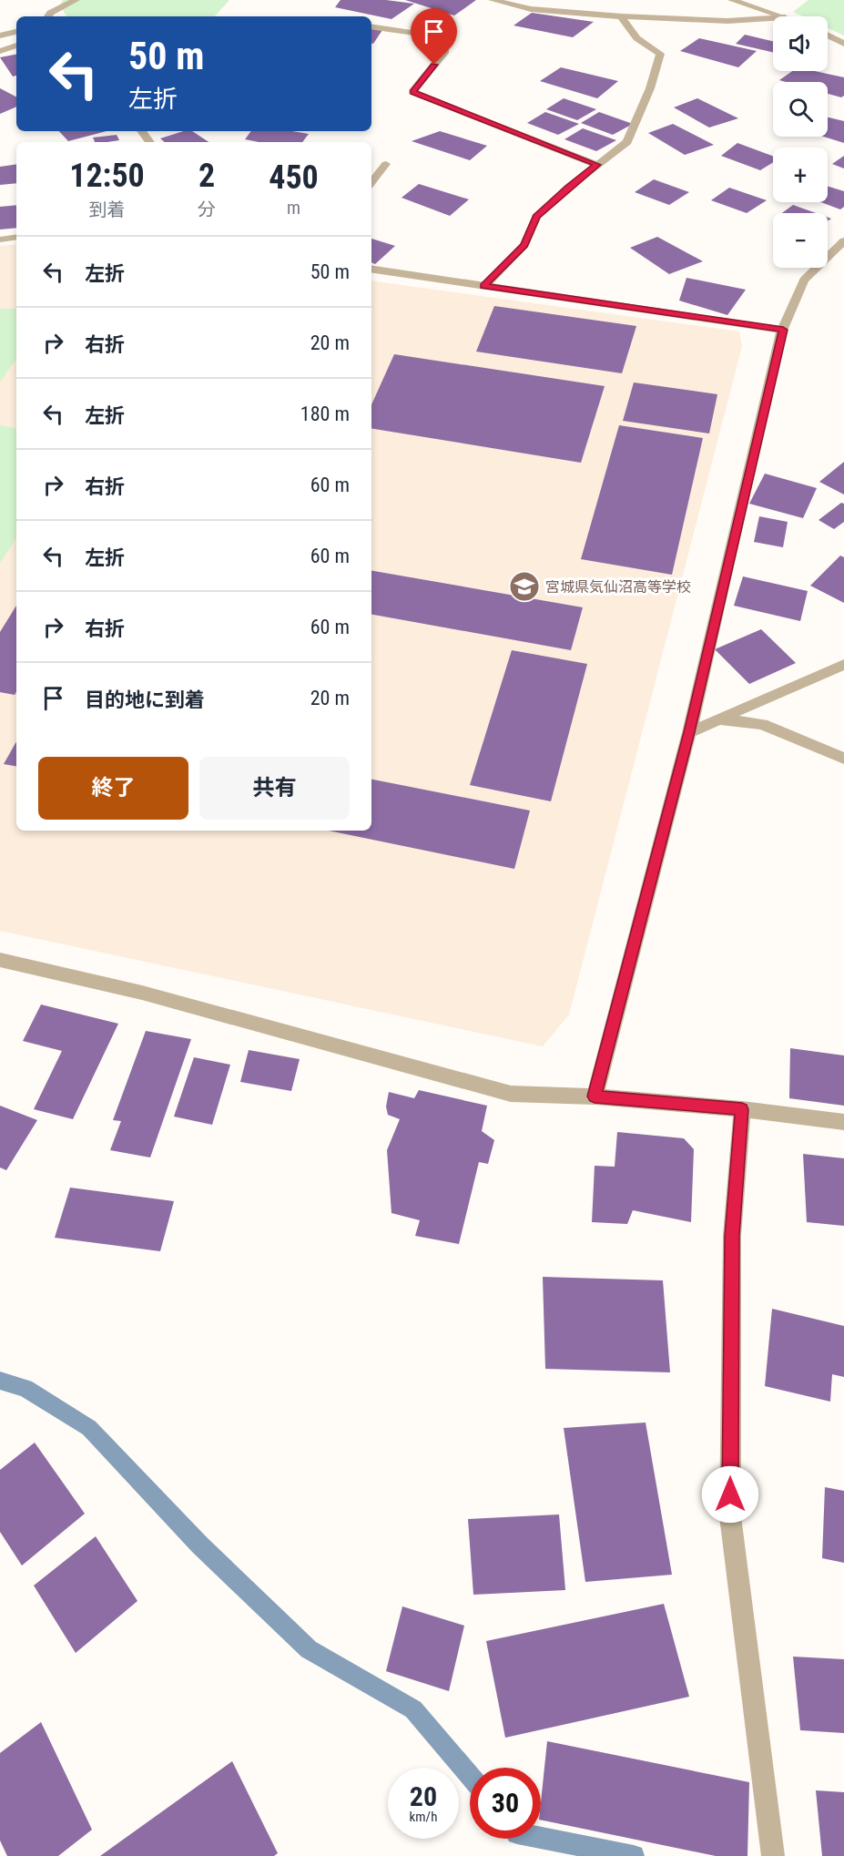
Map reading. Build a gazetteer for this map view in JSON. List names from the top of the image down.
{
  "places": {
    "school or university": ["宮城県気仙沼高等学校"]
  },
  "page": {
    "map_buttons": ["+", "−"],
    "turn": ["50 m", "左折"],
    "eta": [
      "12:50",
      "到着",
      "2",
      "分",
      "450",
      "m"
    ],
    "list": [
      {
        "name": "左折",
        "value": "50 m"
      },
      {
        "name": "右折",
        "value": "20 m"
      },
      {
        "name": "左折",
        "value": "180 m"
      },
      {
        "name": "右折",
        "value": "60 m"
      },
      {
        "name": "左折",
        "value": "60 m"
      },
      {
        "name": "右折",
        "value": "60 m"
      },
      {
        "name": "目的地に到着",
        "value": "20 m"
      }
    ],
    "buttons": ["終了", "共有"],
    "speed": "20 km/h",
    "limit": "30"
  }
}
